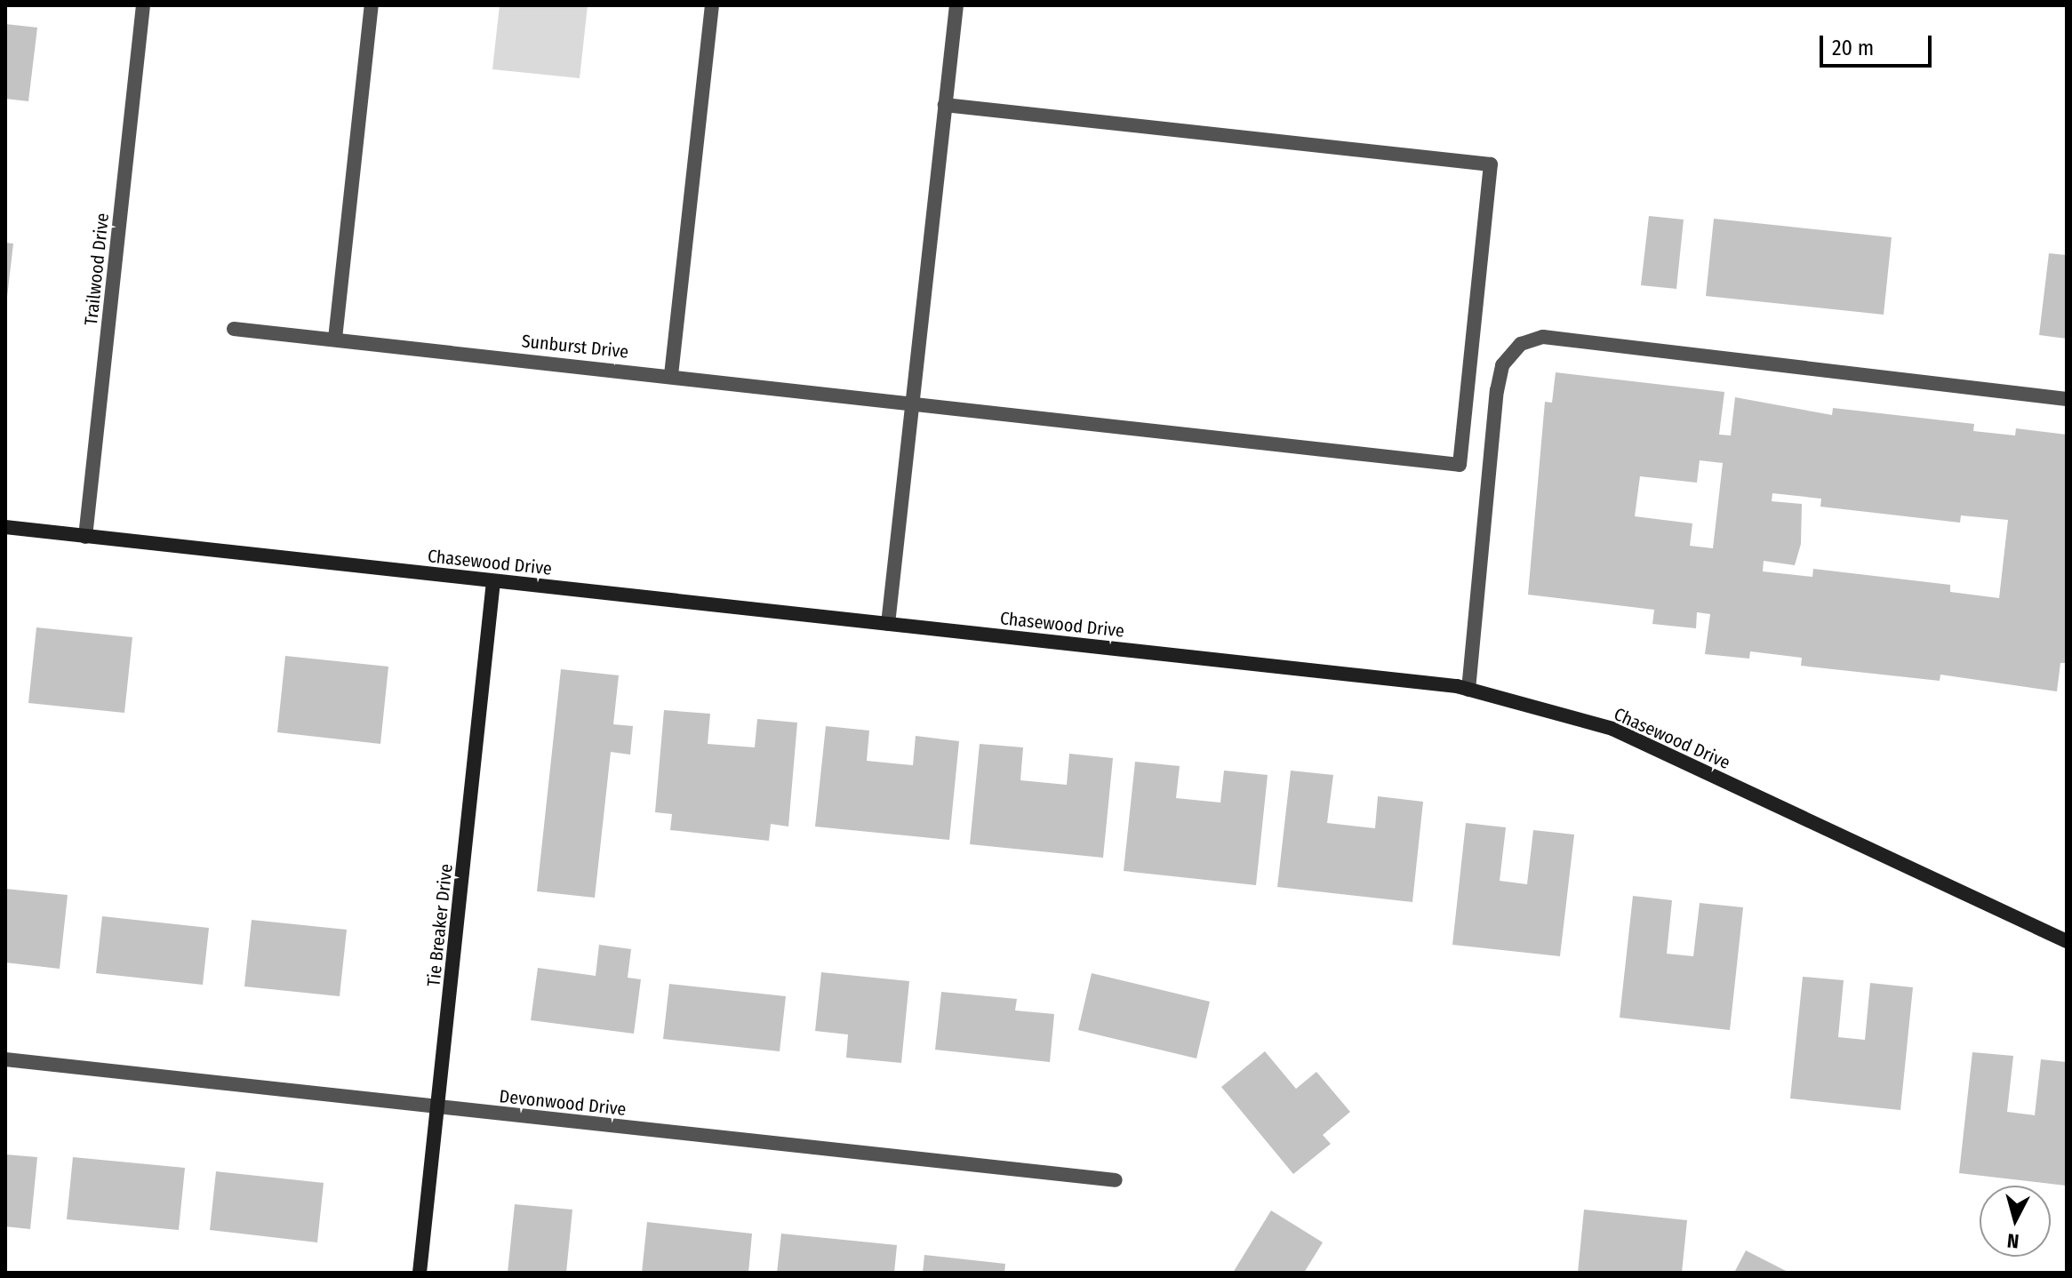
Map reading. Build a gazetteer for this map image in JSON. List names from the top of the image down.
{
  "streets": {
    "street": [
      "Trailwood Drive",
      "Sunburst Drive",
      "Chasewood Drive",
      "Tie Breaker Drive",
      "Devonwood Drive"
    ]
  },
  "crossings": [
    ["Trailwood Drive", "Chasewood Drive"],
    ["Chasewood Drive", "Tie Breaker Drive"],
    ["Tie Breaker Drive", "Devonwood Drive"]
  ],
  "scale_bar": "20 m",
  "north": "bottom"
}
